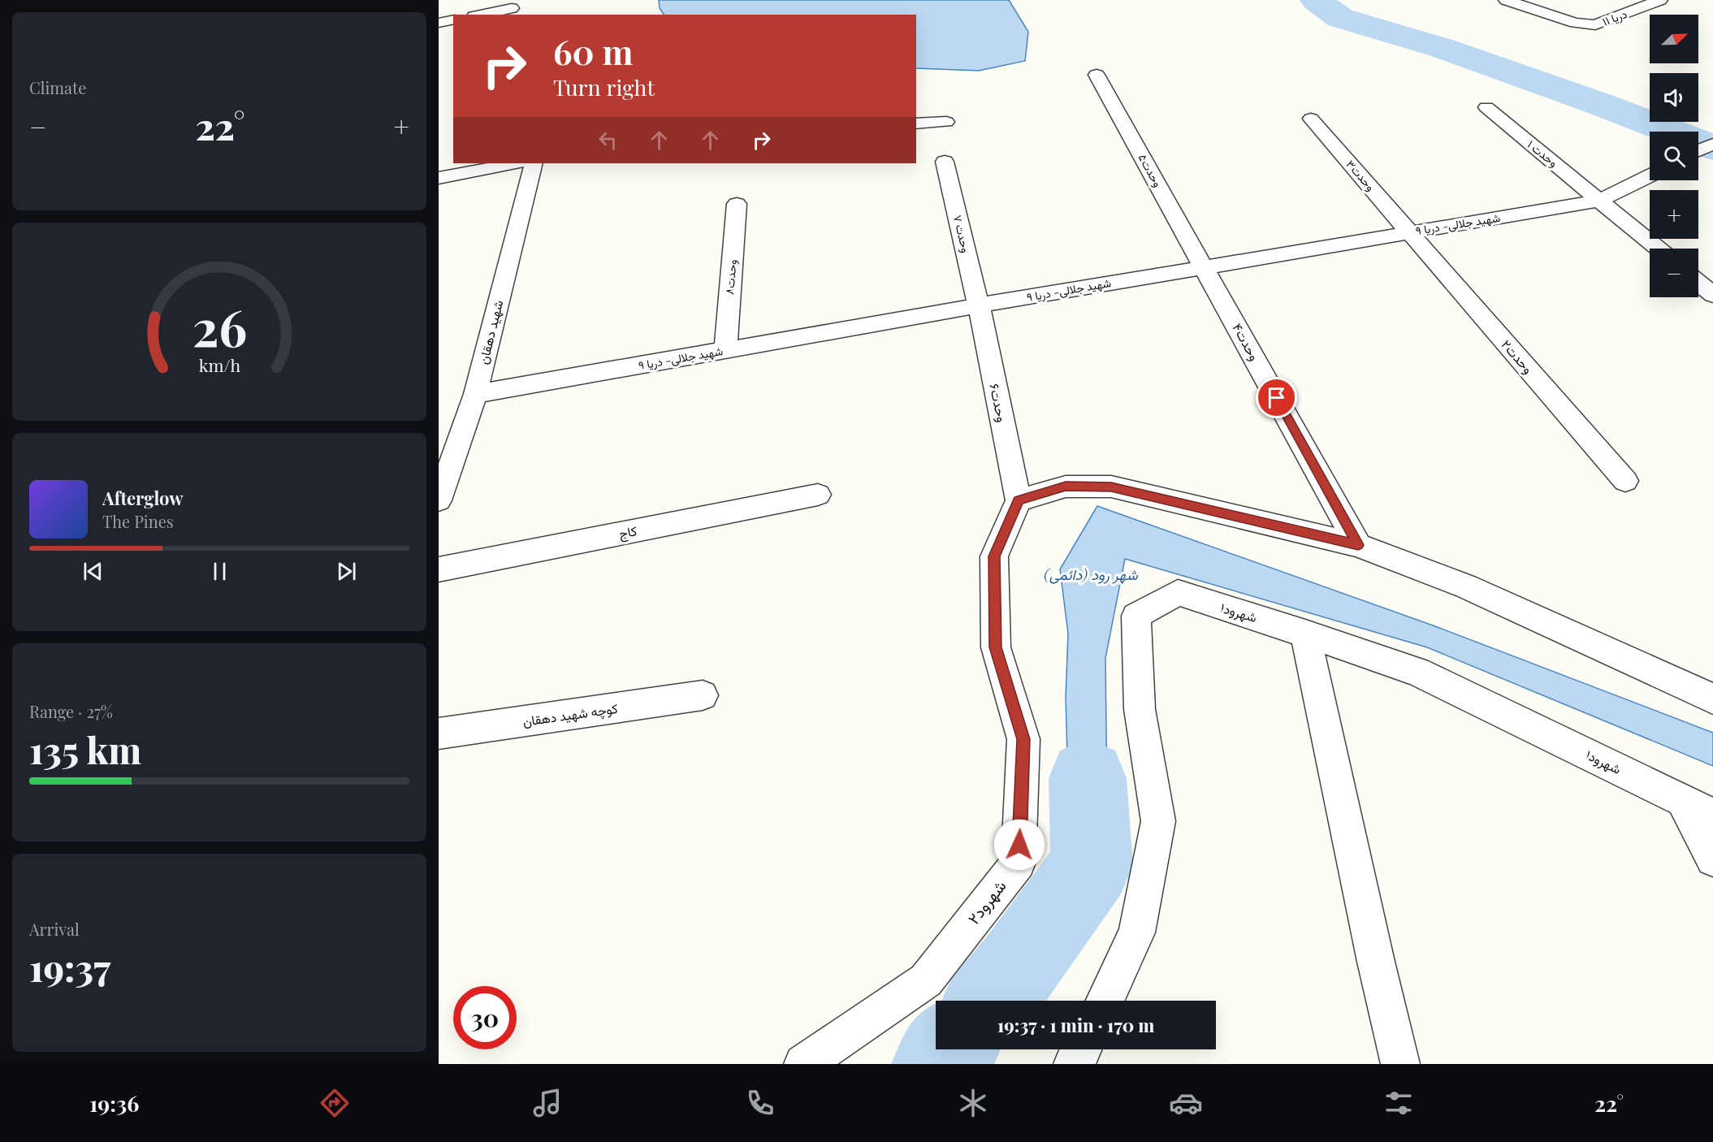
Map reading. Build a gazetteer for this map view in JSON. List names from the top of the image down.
{
  "streets": {
    "street": [
      "دریا ۱۱",
      "وحدت ۱",
      "وحدت۵",
      "وحدت۳",
      "شهید جلالی- دریا ۹",
      "وحدت ۷",
      "وحدت۸",
      "شهید دهقان",
      "وحدت۴",
      "وحدت۲",
      "وحدت۶",
      "کاج",
      "شهرود۱",
      "کوچه شهید دهقان",
      "شهرود۲"
    ]
  },
  "crossings": [
    ["وحدت ۱", "شهید جلالی- دریا ۹"],
    ["وحدت۵", "شهید جلالی- دریا ۹"],
    ["وحدت۵", "وحدت۴"],
    ["وحدت۳", "شهید جلالی- دریا ۹"],
    ["وحدت۳", "وحدت۲"],
    ["شهید جلالی- دریا ۹", "وحدت ۷"],
    ["شهید جلالی- دریا ۹", "وحدت۸"],
    ["شهید جلالی- دریا ۹", "شهید دهقان"],
    ["شهید جلالی- دریا ۹", "وحدت۴"],
    ["شهید جلالی- دریا ۹", "وحدت۲"],
    ["شهید جلالی- دریا ۹", "وحدت۶"],
    ["وحدت ۷", "وحدت۶"],
    ["وحدت۶", "شهرود۲"]
  ],
  "water": ["شهر رود (دائمی)"],
  "north": "top right",
  "page": {
    "tile": [
      "Climate",
      ["Range · 27%", "135 km"],
      ["Arrival", "19:37"]
    ],
    "map_buttons": ["+", "−"],
    "turn": ["60 m", "Turn right"],
    "heat": ["−", "22°", "+"],
    "song": ["Afterglow", "The Pines"],
    "limit": "30",
    "trip": "19:37 · 1 min · 170 m",
    "tabs": ["19:36", "22°"],
    "gauge": ["26", "km/h"]
  }
}
